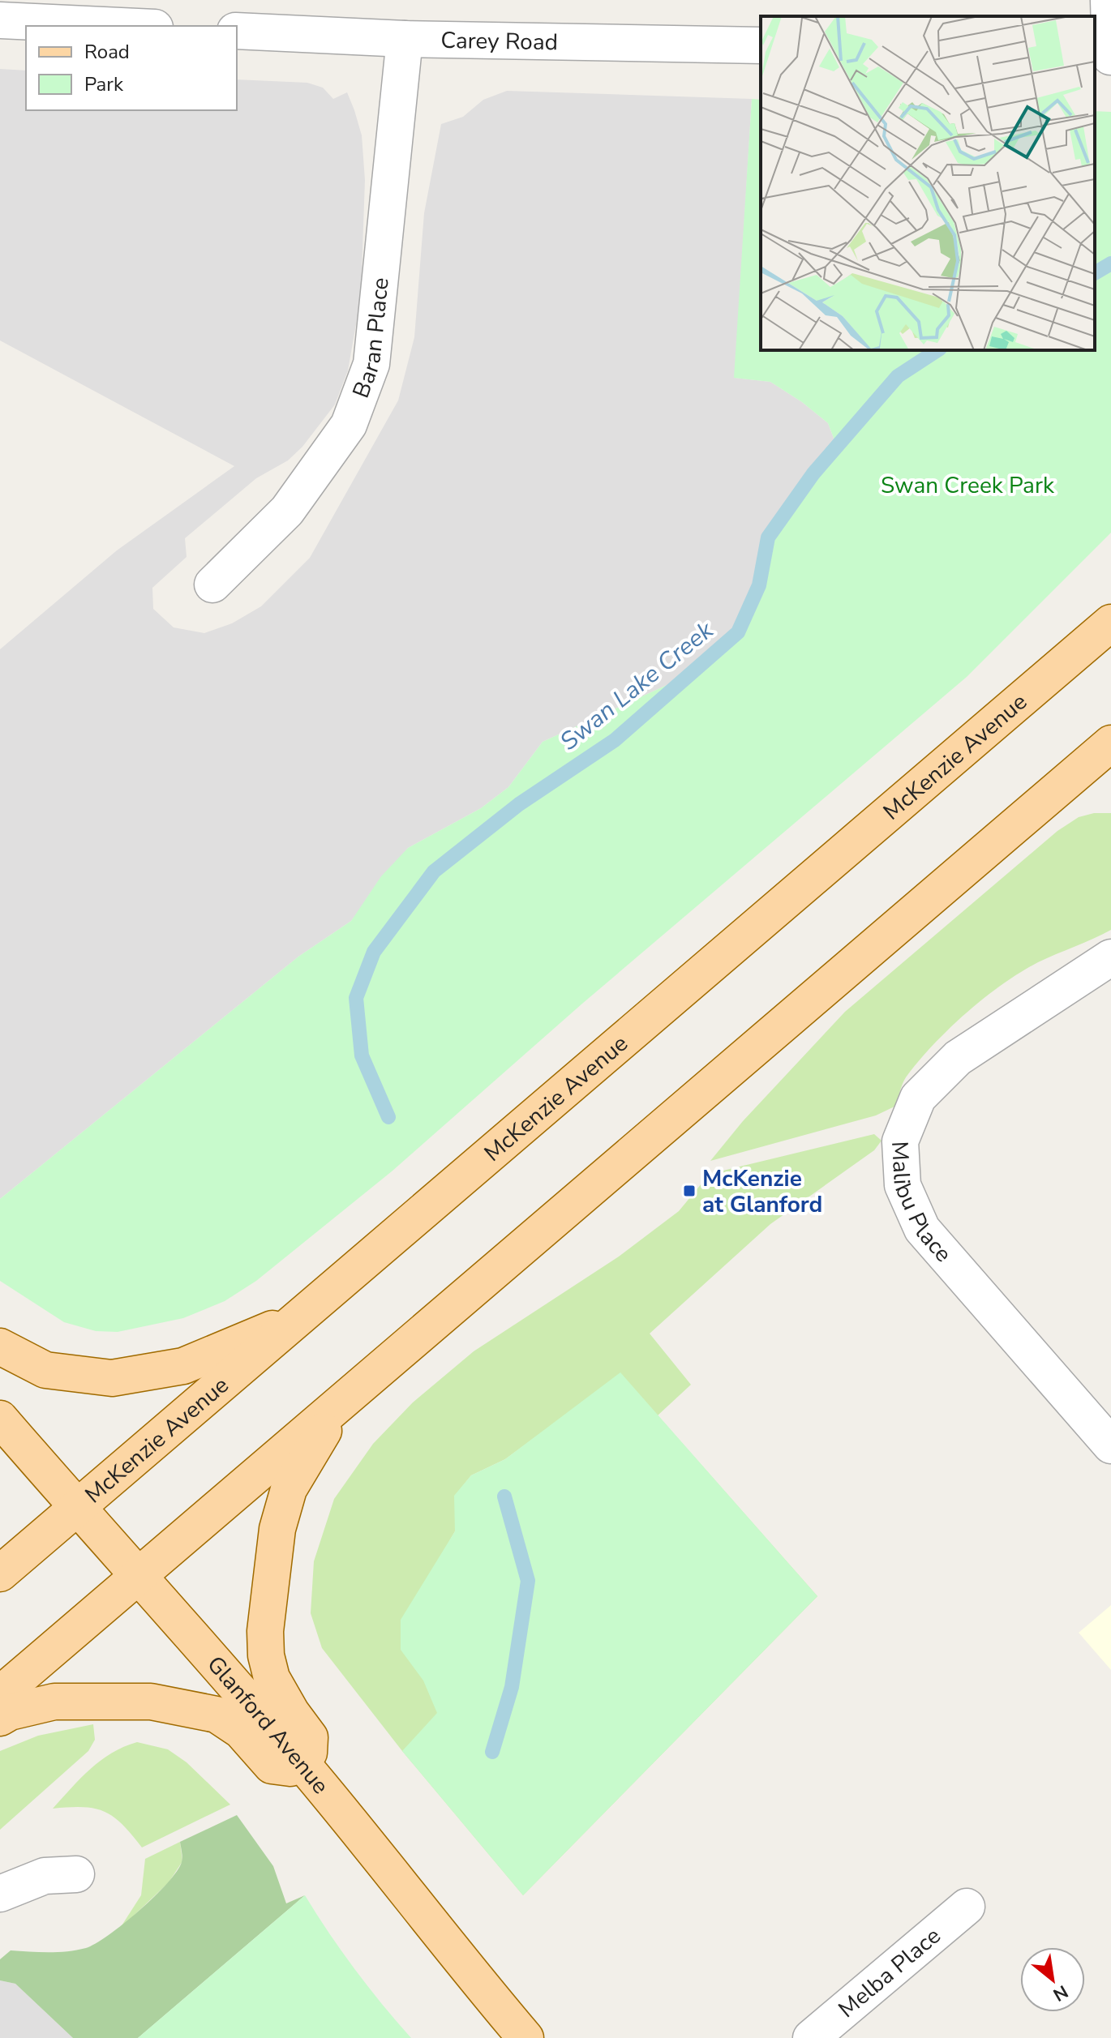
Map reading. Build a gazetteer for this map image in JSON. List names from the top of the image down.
{
  "streets": {
    "main road": ["McKenzie Avenue", "Glanford Avenue"],
    "street": [
      "Carey Road",
      "Baran Place",
      "Malibu Place",
      "Melba Place"
    ]
  },
  "crossings": [
    ["Carey Road", "Baran Place"],
    ["McKenzie Avenue", "Glanford Avenue"]
  ],
  "water": ["Swan Lake Creek"],
  "parks": ["Swan Creek Park"],
  "places": {
    "transit": ["McKenzie at Glanford"]
  },
  "legend": ["Road", "Park"],
  "north": "bottom right"
}
